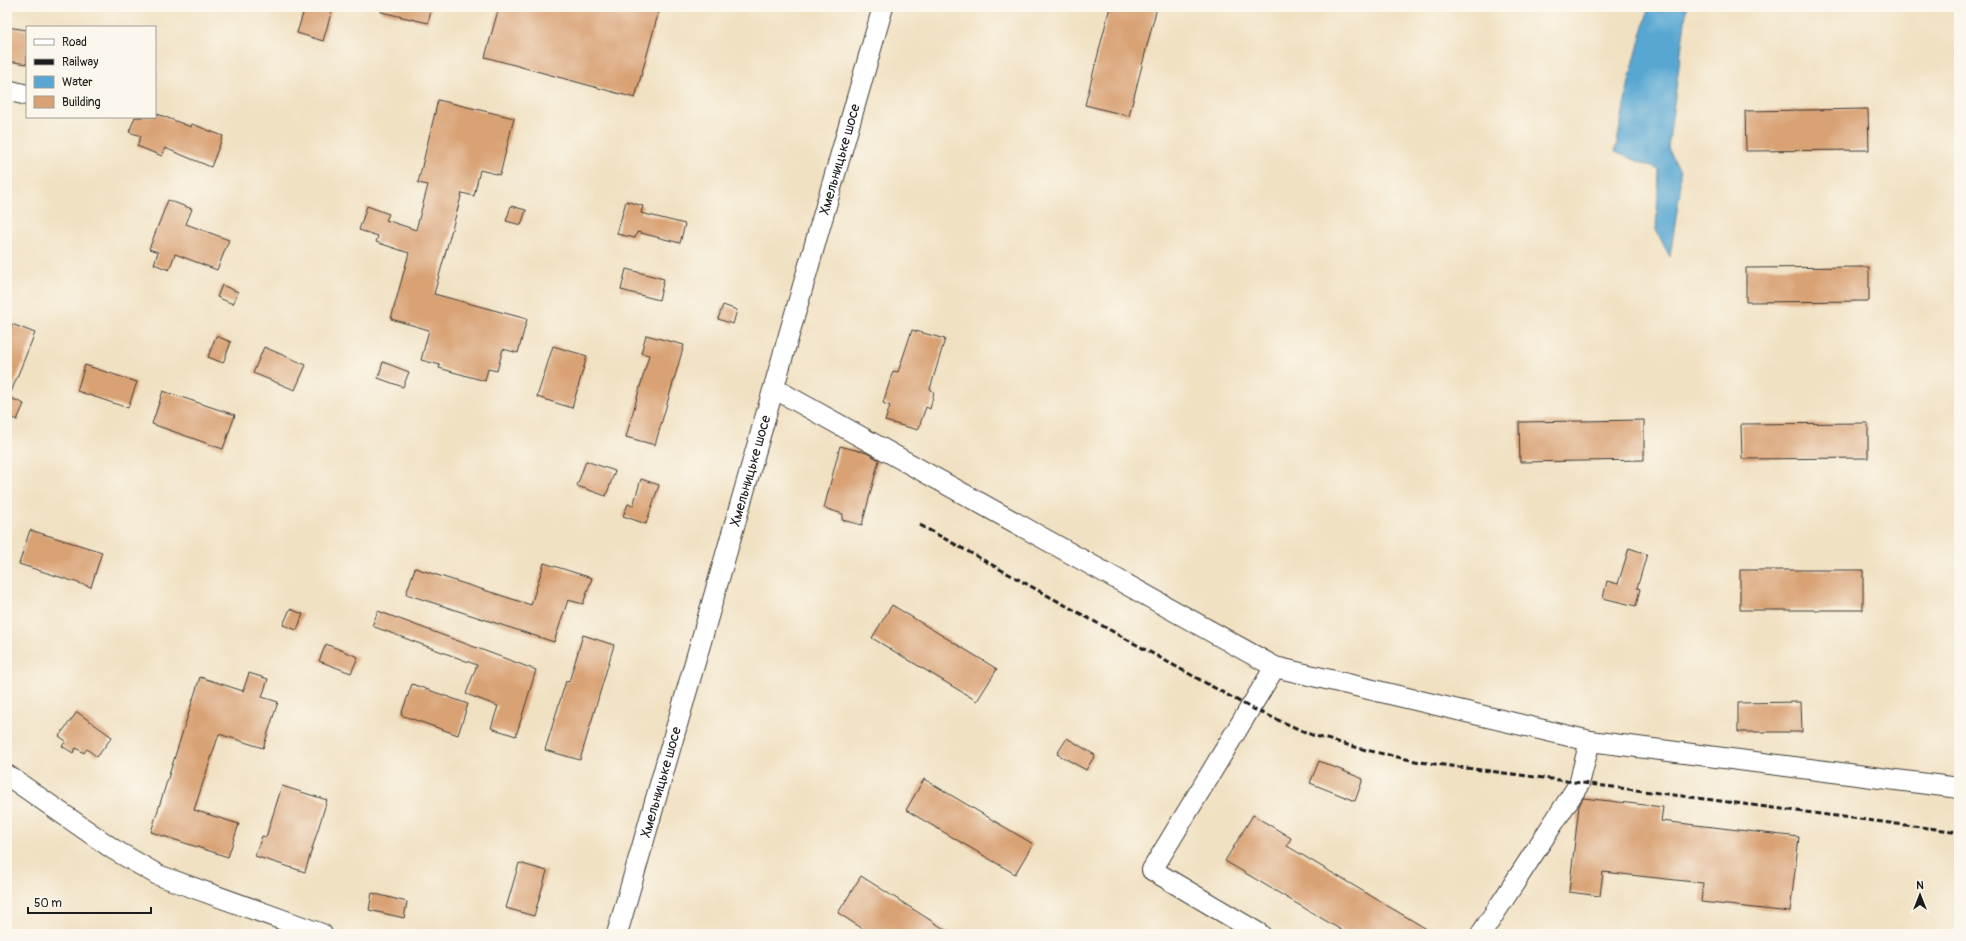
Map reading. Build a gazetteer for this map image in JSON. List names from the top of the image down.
{
  "streets": {
    "street": ["Хмельницьке шосе"]
  },
  "legend": [
    "Road",
    "Railway",
    "Water",
    "Building"
  ],
  "scale_bar": "50 m",
  "north": "top"
}
